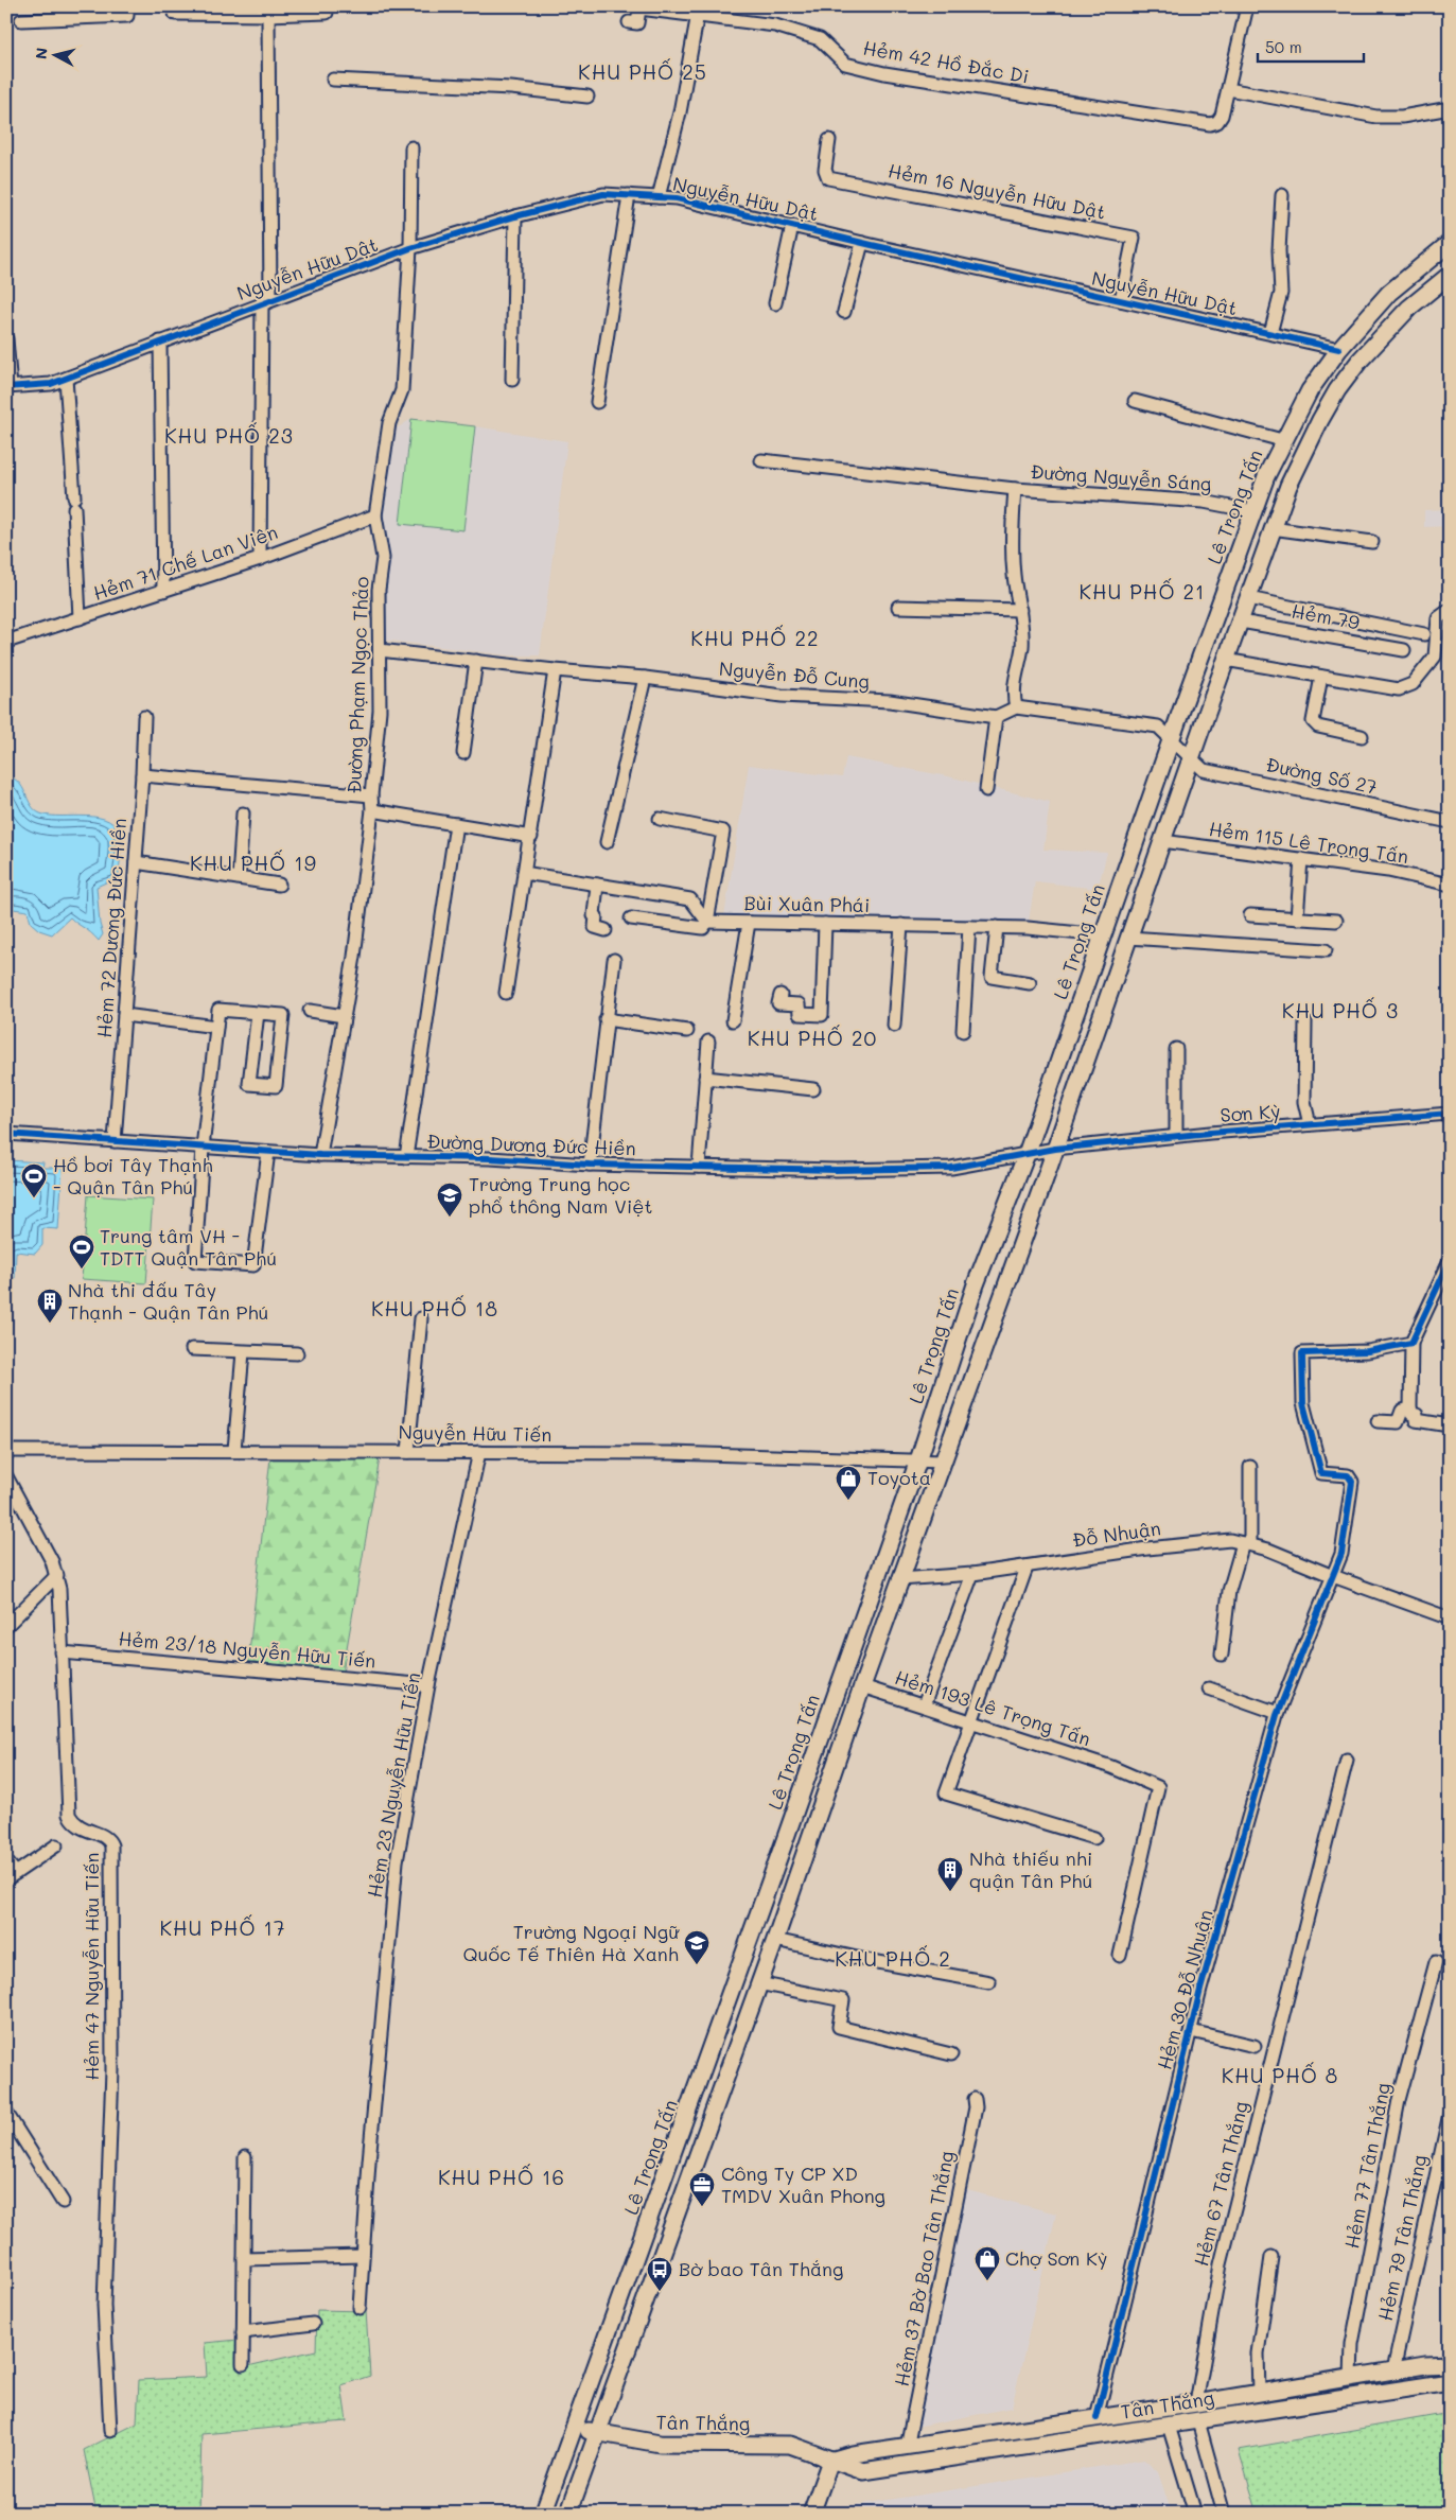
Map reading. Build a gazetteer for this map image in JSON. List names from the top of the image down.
{
  "streets": {
    "main road": ["Lê Trọng Tấn", "Tân Thắng"],
    "street": [
      "Hẻm 42 Hồ Đắc Di",
      "Hẻm 16 Nguyễn Hữu Dật",
      "Nguyễn Hữu Dật",
      "Đường Nguyễn Sáng",
      "Hẻm 71 Chế Lan Viên",
      "Hẻm 79",
      "Nguyễn Đỗ Cung",
      "Đường Phạm Ngọc Thảo",
      "Đường Số 27",
      "Hẻm 115 Lê Trọng Tấn",
      "Bùi Xuân Phái",
      "Hẻm 72 Dương Đức Hiền",
      "Sơn Kỳ",
      "Đường Dương Đức Hiền",
      "Nguyễn Hữu Tiến",
      "Đỗ Nhuận",
      "Hẻm 23/18 Nguyễn Hữu Tiến",
      "Hẻm 193 Lê Trọng Tấn",
      "Hẻm 23 Nguyễn Hữu Tiến",
      "Hẻm 47 Nguyễn Hữu Tiến",
      "Hẻm 30 Đỗ Nhuận",
      "Hẻm 77 Tân Thắng",
      "Hẻm 67 Tân Thắng",
      "Hẻm 79 Tân Thắng",
      "Hẻm 37 Bờ Bao Tân Thắng"
    ]
  },
  "crossings": [
    ["Hẻm 16 Nguyễn Hữu Dật", "Nguyễn Hữu Dật"],
    ["Nguyễn Hữu Dật", "Lê Trọng Tấn"],
    ["Nguyễn Hữu Dật", "Đường Phạm Ngọc Thảo"],
    ["Đường Nguyễn Sáng", "Lê Trọng Tấn"],
    ["Lê Trọng Tấn", "Bùi Xuân Phái"],
    ["Lê Trọng Tấn", "Đường Dương Đức Hiền"],
    ["Lê Trọng Tấn", "Nguyễn Hữu Tiến"],
    ["Lê Trọng Tấn", "Tân Thắng"],
    ["Hẻm 71 Chế Lan Viên", "Đường Phạm Ngọc Thảo"],
    ["Nguyễn Đỗ Cung", "Đường Phạm Ngọc Thảo"],
    ["Đường Phạm Ngọc Thảo", "Đường Dương Đức Hiền"],
    ["Hẻm 72 Dương Đức Hiền", "Đường Dương Đức Hiền"],
    ["Sơn Kỳ", "Đường Dương Đức Hiền"],
    ["Nguyễn Hữu Tiến", "Hẻm 23 Nguyễn Hữu Tiến"],
    ["Đỗ Nhuận", "Hẻm 30 Đỗ Nhuận"],
    ["Hẻm 23/18 Nguyễn Hữu Tiến", "Hẻm 23 Nguyễn Hữu Tiến"],
    ["Hẻm 23/18 Nguyễn Hữu Tiến", "Hẻm 47 Nguyễn Hữu Tiến"],
    ["Hẻm 30 Đỗ Nhuận", "Tân Thắng"],
    ["Hẻm 77 Tân Thắng", "Tân Thắng"],
    ["Hẻm 67 Tân Thắng", "Tân Thắng"],
    ["Hẻm 79 Tân Thắng", "Tân Thắng"],
    ["Hẻm 37 Bờ Bao Tân Thắng", "Tân Thắng"]
  ],
  "districts": [
    "KHU PHỐ 25",
    "KHU PHỐ 23",
    "KHU PHỐ 21",
    "KHU PHỐ 22",
    "KHU PHỐ 19",
    "KHU PHỐ 3",
    "KHU PHỐ 20",
    "KHU PHỐ 18",
    "KHU PHỐ 17",
    "KHU PHỐ 2",
    "KHU PHỐ 8",
    "KHU PHỐ 16"
  ],
  "places": {
    "sports": ["Hồ bơi Tây Thạnh - Quận Tân Phú", "Trung tâm VH - TDTT Quận Tân Phú"],
    "school or university": ["Trường Trung học phổ thông Nam Việt", "Trường Ngoại Ngữ Quốc Tế Thiên Hà Xanh"],
    "building": ["Nhà thi đấu Tây Thạnh - Quận Tân Phú", "Nhà thiếu nhi quận Tân Phú"],
    "shop": ["Toyota", "Chợ Sơn Kỳ"],
    "office": ["Công Ty CP XD TMDV Xuân Phong"],
    "bus stop": ["Bờ bao Tân Thắng"]
  },
  "scale_bar": "50 m",
  "north": "left"
}
